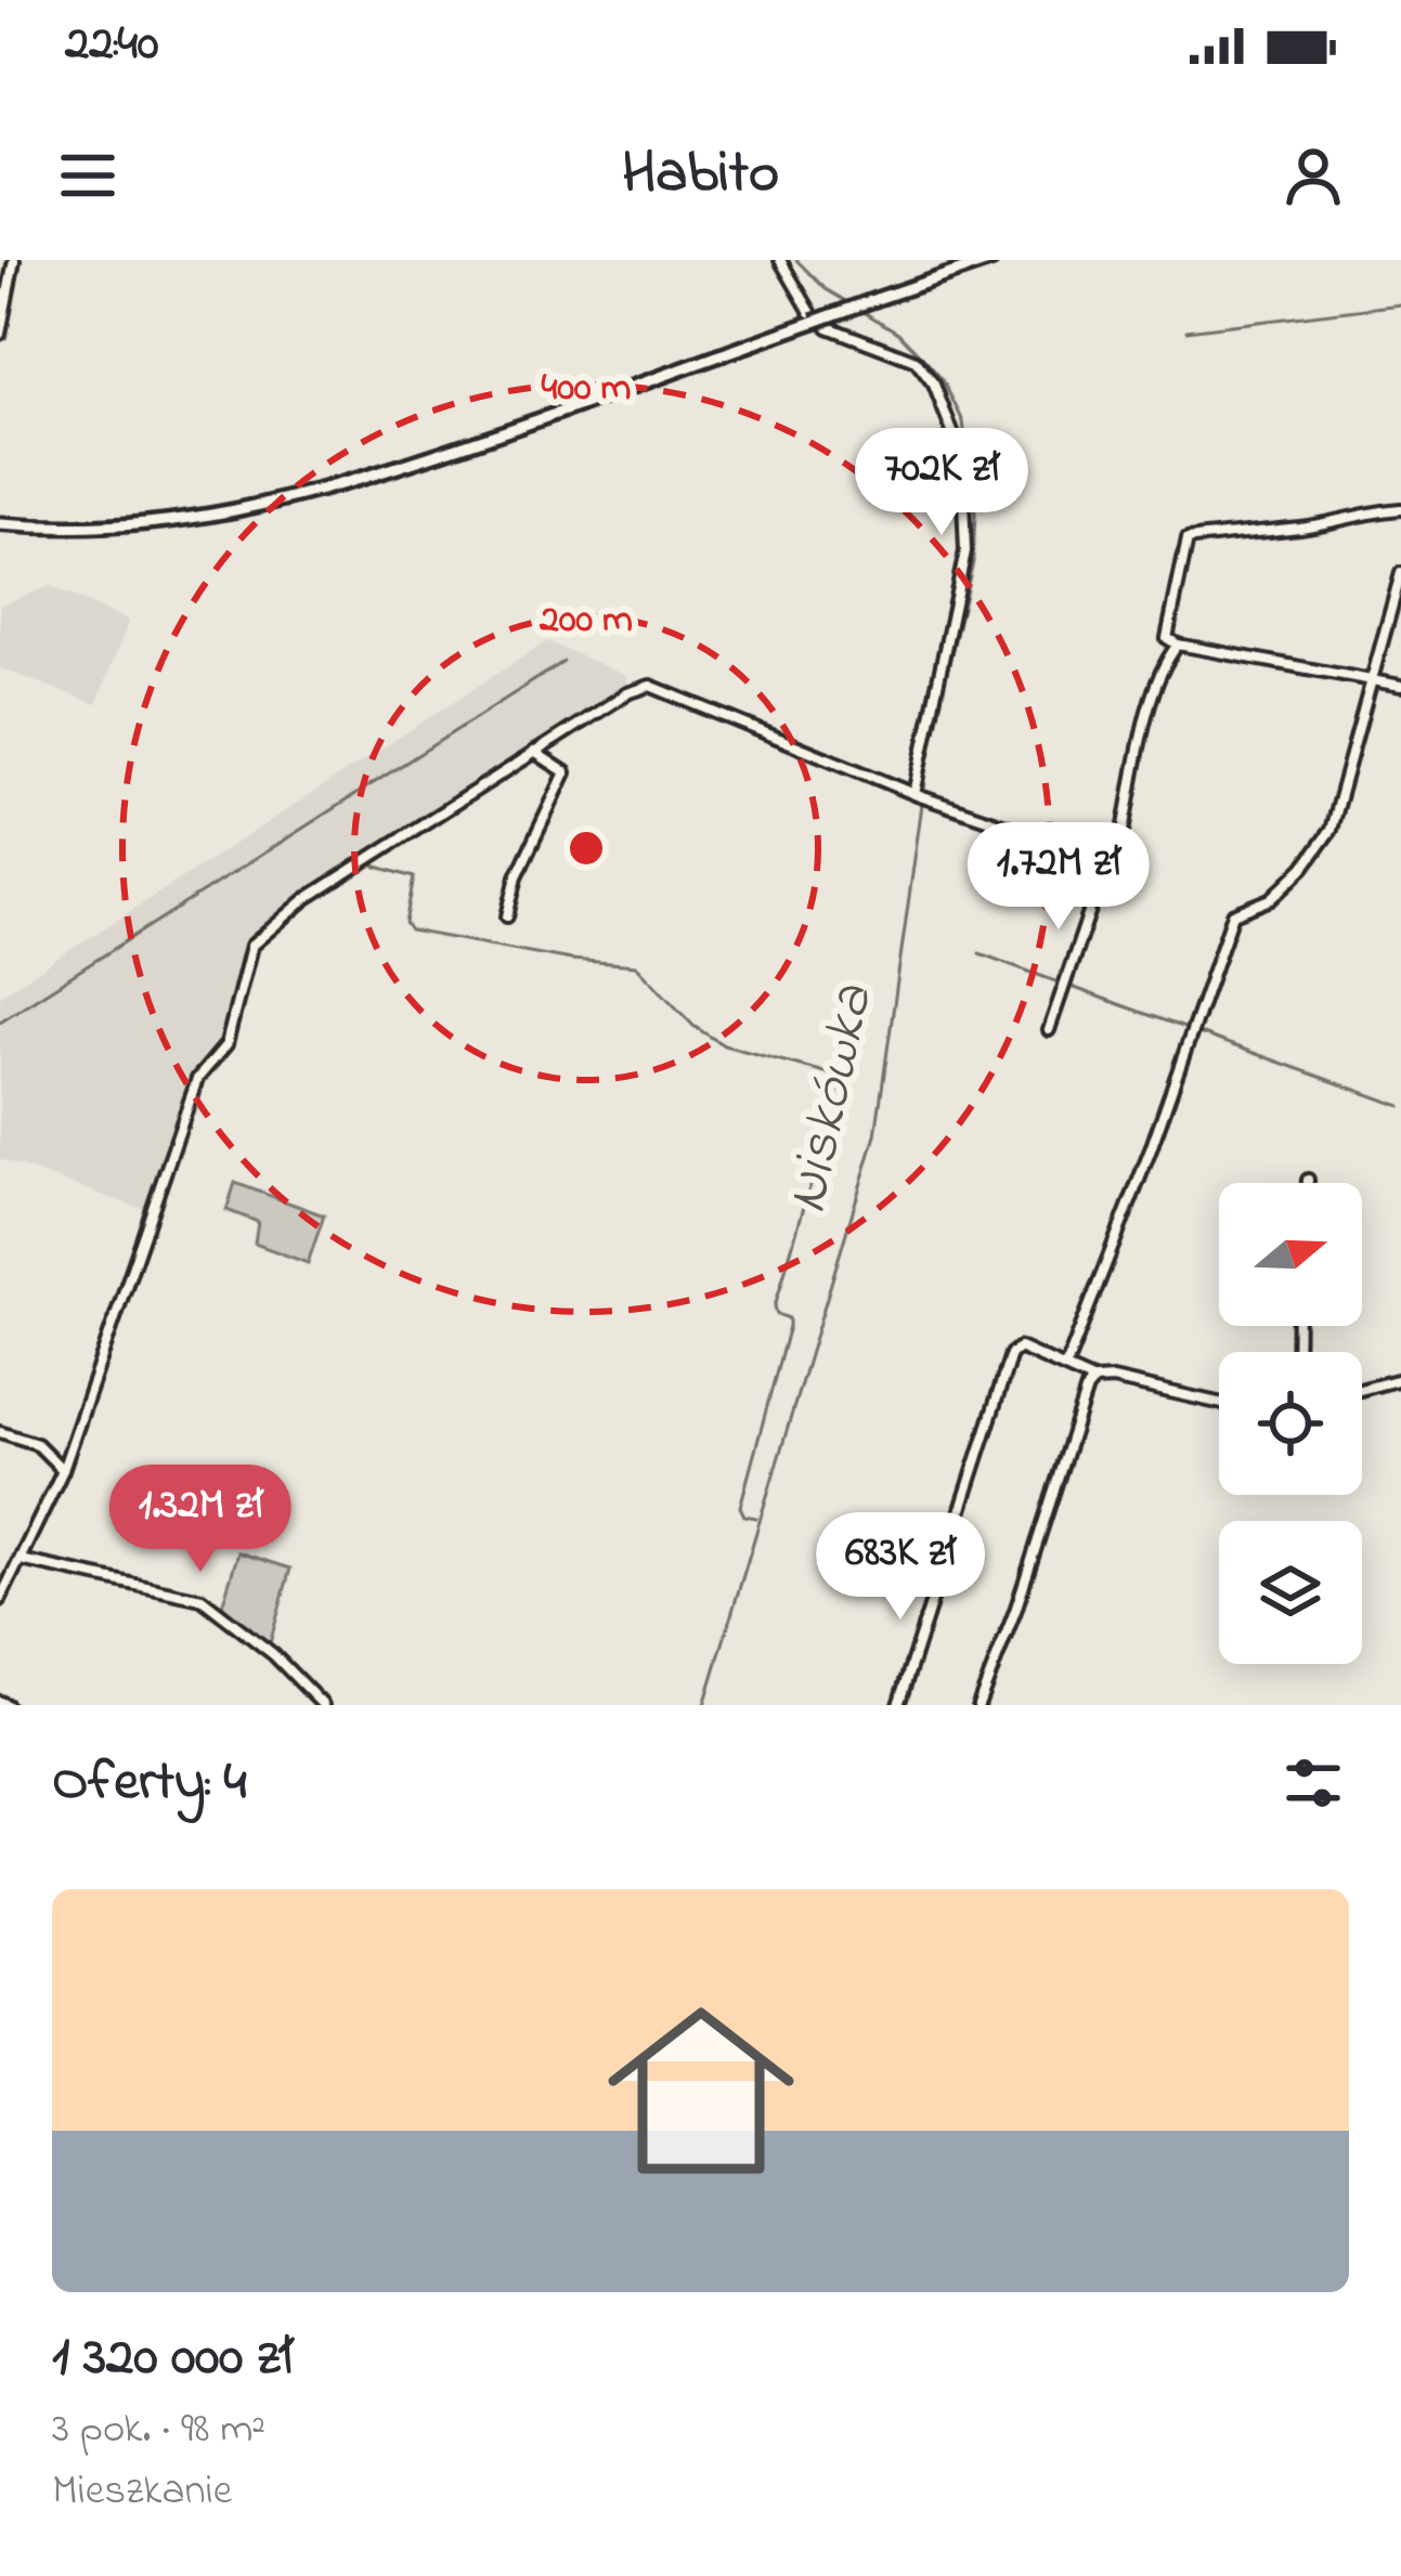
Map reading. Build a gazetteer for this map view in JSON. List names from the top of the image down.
{
  "water": ["Niskówka"],
  "north": "right",
  "page": {
    "status": "22:40",
    "header": "Habito",
    "price": [
      "702K zł",
      "1.72M zł",
      "1.32M zł",
      "683K zł"
    ],
    "heading": "Oferty: 4",
    "list": [
      {
        "name": "1 320 000 zł",
        "note": "3 pok. · 98 m² · Mieszkanie"
      }
    ]
  },
  "rings": ["400 m", "200 m"]
}
